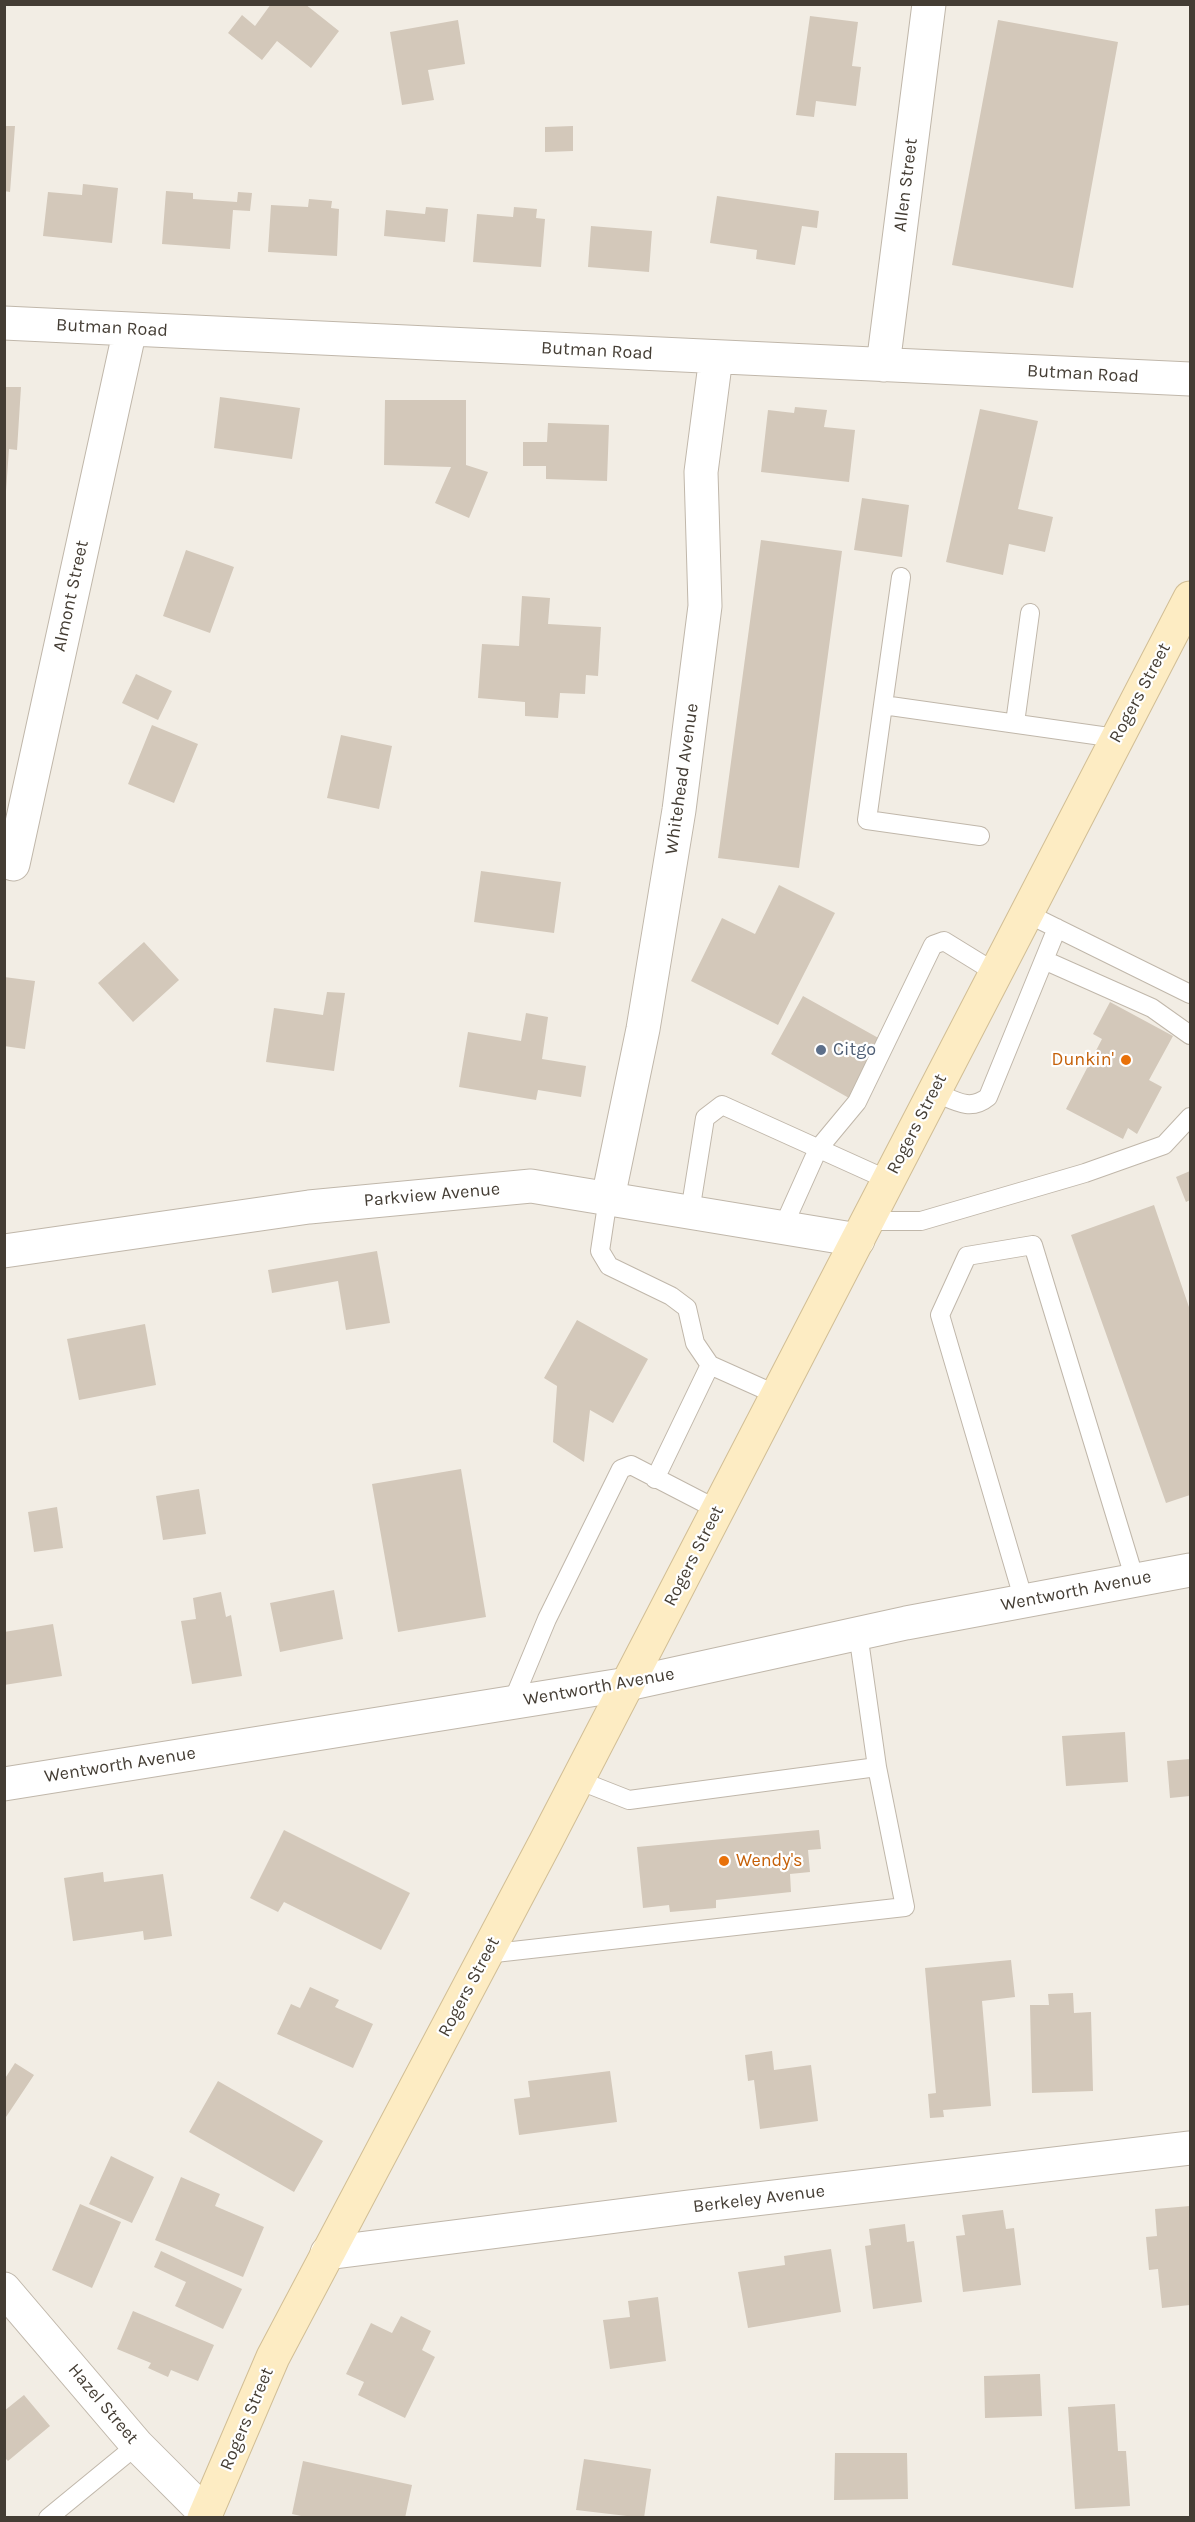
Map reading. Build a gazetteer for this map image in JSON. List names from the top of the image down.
{
  "streets": {
    "main road": ["Rogers Street"],
    "street": [
      "Allen Street",
      "Butman Road",
      "Almont Street",
      "Whitehead Avenue",
      "Parkview Avenue",
      "Wentworth Avenue",
      "Berkeley Avenue",
      "Hazel Street"
    ]
  },
  "crossings": [
    ["Allen Street", "Butman Road"],
    ["Butman Road", "Almont Street"],
    ["Butman Road", "Whitehead Avenue"],
    ["Rogers Street", "Parkview Avenue"],
    ["Rogers Street", "Wentworth Avenue"],
    ["Rogers Street", "Berkeley Avenue"],
    ["Rogers Street", "Hazel Street"],
    ["Whitehead Avenue", "Parkview Avenue"]
  ],
  "places": ["Citgo", "Dunkin'", "Wendy's"]
}
